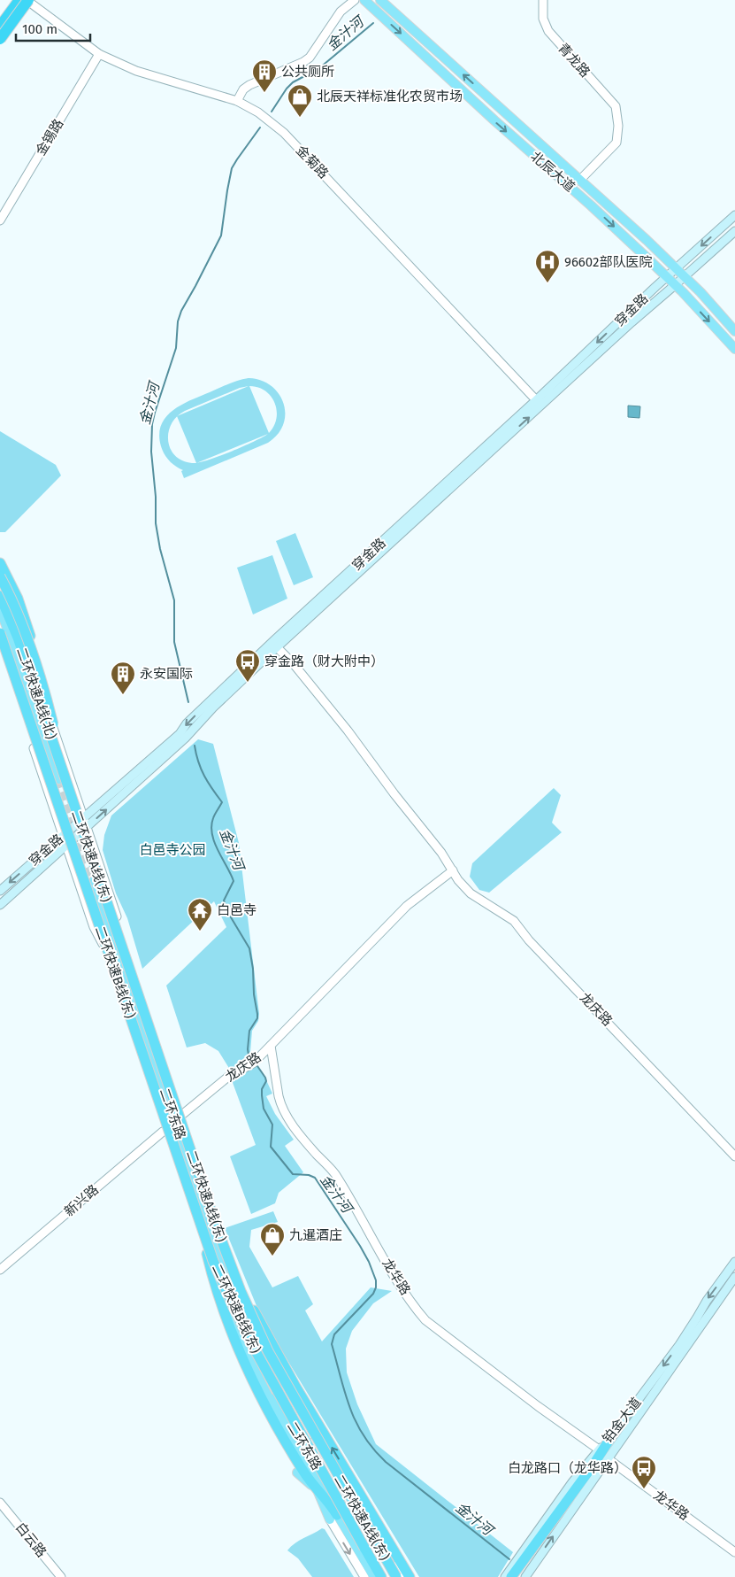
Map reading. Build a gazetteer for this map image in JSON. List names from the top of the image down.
{
  "streets": {
    "highway": ["二环快速A线(北)", "二环快速A线(东)", "二环快速B线(东)"],
    "main road": [
      "北辰大道",
      "穿金路",
      "二环东路",
      "铂金大道"
    ],
    "street": [
      "青龙路",
      "金锡路",
      "金菊路",
      "龙庆路",
      "新兴路",
      "龙华路",
      "白云路"
    ]
  },
  "crossings": [
    ["青龙路", "北辰大道"],
    ["金锡路", "金菊路"],
    ["金菊路", "穿金路"],
    ["北辰大道", "穿金路"],
    ["穿金路", "龙庆路"],
    ["二环快速A线(北)", "二环快速A线(东)"],
    ["二环快速B线(东)", "二环东路"],
    ["龙庆路", "龙华路"],
    ["龙华路", "铂金大道"]
  ],
  "water": ["金汁河"],
  "parks": ["白邑寺公园"],
  "places": {
    "building": ["公共厕所", "永安国际"],
    "shop": ["北辰天祥标准化农贸市场", "九暹酒庄"],
    "hospital": ["96602部队医院"],
    "bus stop": ["穿金路（财大附中）", "白龙路口（龙华路）"],
    "temple": ["白邑寺"]
  },
  "scale_bar": "100 m"
}
